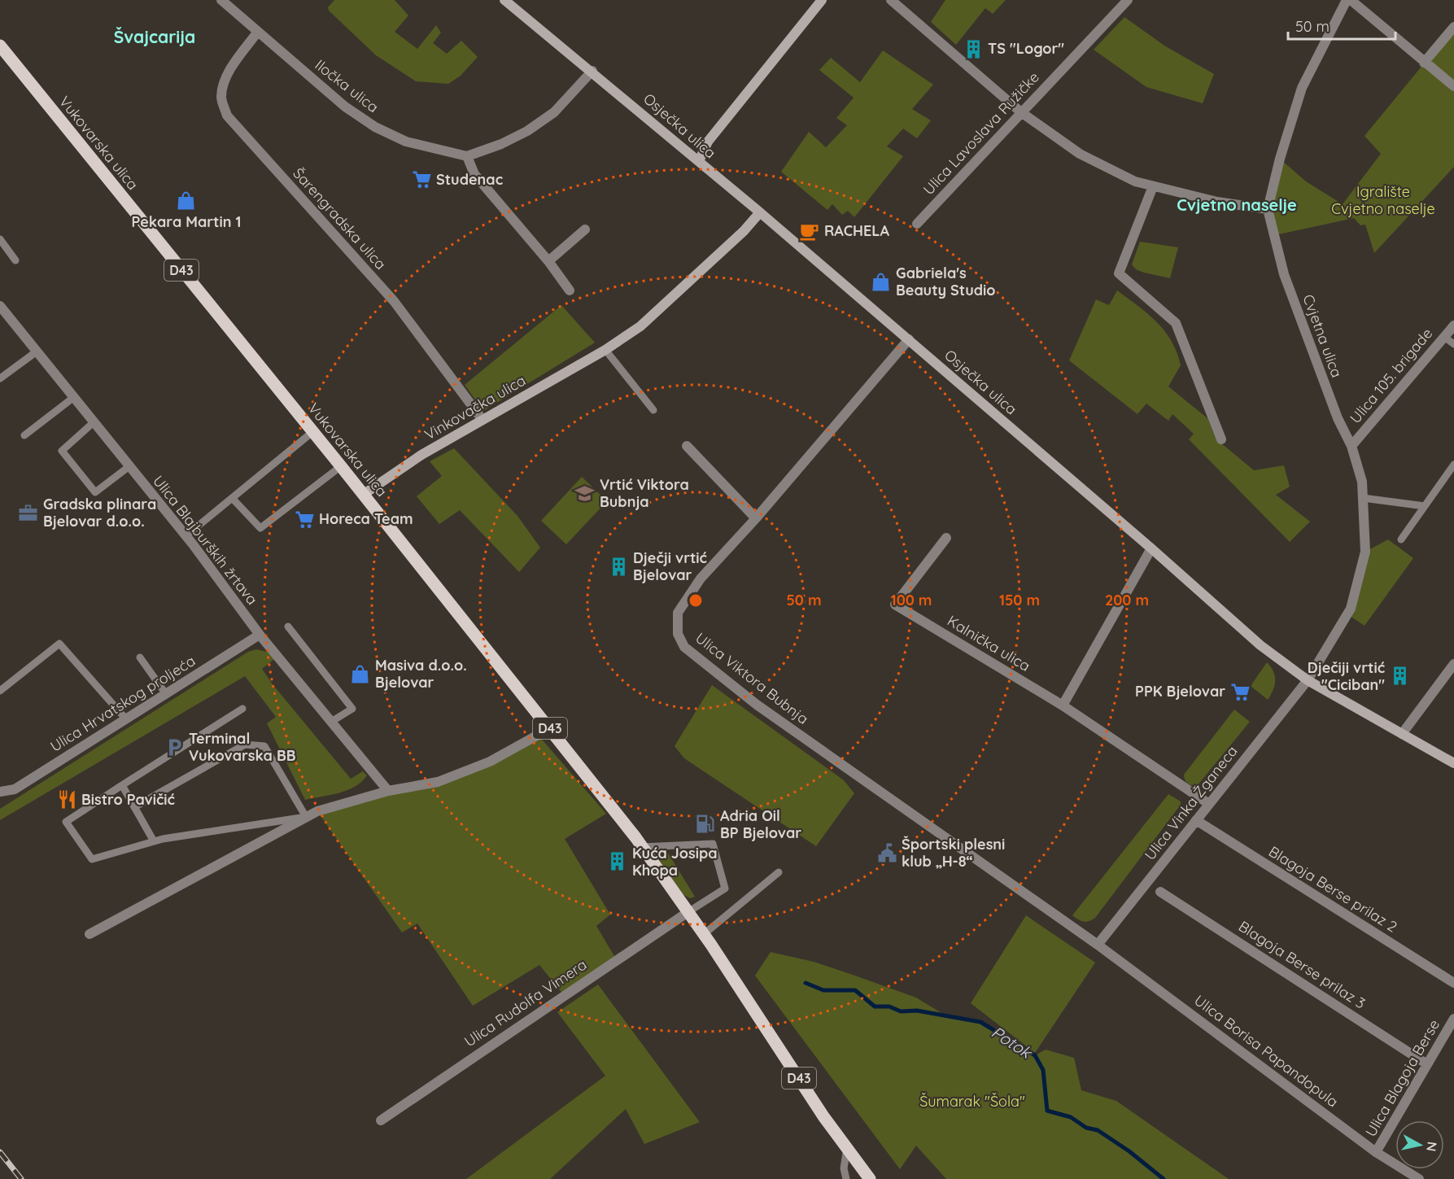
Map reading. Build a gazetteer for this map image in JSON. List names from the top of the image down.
{
  "streets": {
    "main road": ["Vukovarska ulica", "D43"],
    "street": [
      "Iločka ulica",
      "Osječka ulica",
      "Ulica Lavoslava Ružičke",
      "Šarengradska ulica",
      "Cvjetna ulica",
      "Ulica 105. brigade",
      "Vinkovačka ulica",
      "Ulica Blajburških žrtava",
      "Kalnička ulica",
      "Ulica Viktora Bubnja",
      "Ulica Hrvatskog proljeća",
      "Ulica Vinka Žganeca",
      "Blagoja Berse prilaz 2",
      "Blagoja Berse prilaz 3",
      "Ulica Rudolfa Vimera",
      "Ulica Borisa Papandopula",
      "Ulica Blagoja Berse"
    ]
  },
  "crossings": [
    ["Iločka ulica", "Šarengradska ulica"],
    ["Osječka ulica", "Cvjetna ulica"],
    ["Osječka ulica", "Vinkovačka ulica"],
    ["Osječka ulica", "Ulica Viktora Bubnja"],
    ["Osječka ulica", "Ulica Vinka Žganeca"],
    ["Vukovarska ulica", "D43"],
    ["Vukovarska ulica", "Vinkovačka ulica"],
    ["Vukovarska ulica", "Ulica Rudolfa Vimera"],
    ["Šarengradska ulica", "Vinkovačka ulica"],
    ["Cvjetna ulica", "Ulica 105. brigade"],
    ["Cvjetna ulica", "Ulica Vinka Žganeca"],
    ["Ulica Blajburških žrtava", "Ulica Hrvatskog proljeća"],
    ["Kalnička ulica", "Ulica Vinka Žganeca"],
    ["Ulica Viktora Bubnja", "Ulica Vinka Žganeca"],
    ["Ulica Viktora Bubnja", "Ulica Borisa Papandopula"],
    ["Ulica Vinka Žganeca", "Blagoja Berse prilaz 2"],
    ["Ulica Vinka Žganeca", "Ulica Borisa Papandopula"],
    ["Blagoja Berse prilaz 3", "Ulica Blagoja Berse"],
    ["Ulica Borisa Papandopula", "Ulica Blagoja Berse"]
  ],
  "districts": ["Švajcarija", "Cvjetno naselje"],
  "water": ["Potok"],
  "parks": ["Igralište Cvjetno naselje", "Šumarak \"Šola\""],
  "places": {
    "building": [
      "TS \"Logor\"",
      "Dječji vrtić Bjelovar",
      "Dječiji vrtić \"Ciciban\"",
      "Kuća Josipa Khopa"
    ],
    "supermarket": ["Studenac", "Horeca Team", "PPK Bjelovar"],
    "shop": ["Pekara Martin 1", "Gabriela's Beauty Studio", "Masiva d.o.o. Bjelovar"],
    "cafe": ["RACHELA"],
    "school or university": ["Vrtić Viktora Bubnja"],
    "office": ["Gradska plinara Bjelovar d.o.o."],
    "parking": ["Terminal Vukovarska BB"],
    "restaurant": ["Bistro Pavičić"],
    "fuel station": ["Adria Oil BP Bjelovar"],
    "public building": ["Športski plesni klub „H-8“"]
  },
  "scale_bar": "50 m",
  "north": "right",
  "rings": [
    "50 m",
    "100 m",
    "150 m",
    "200 m"
  ]
}
